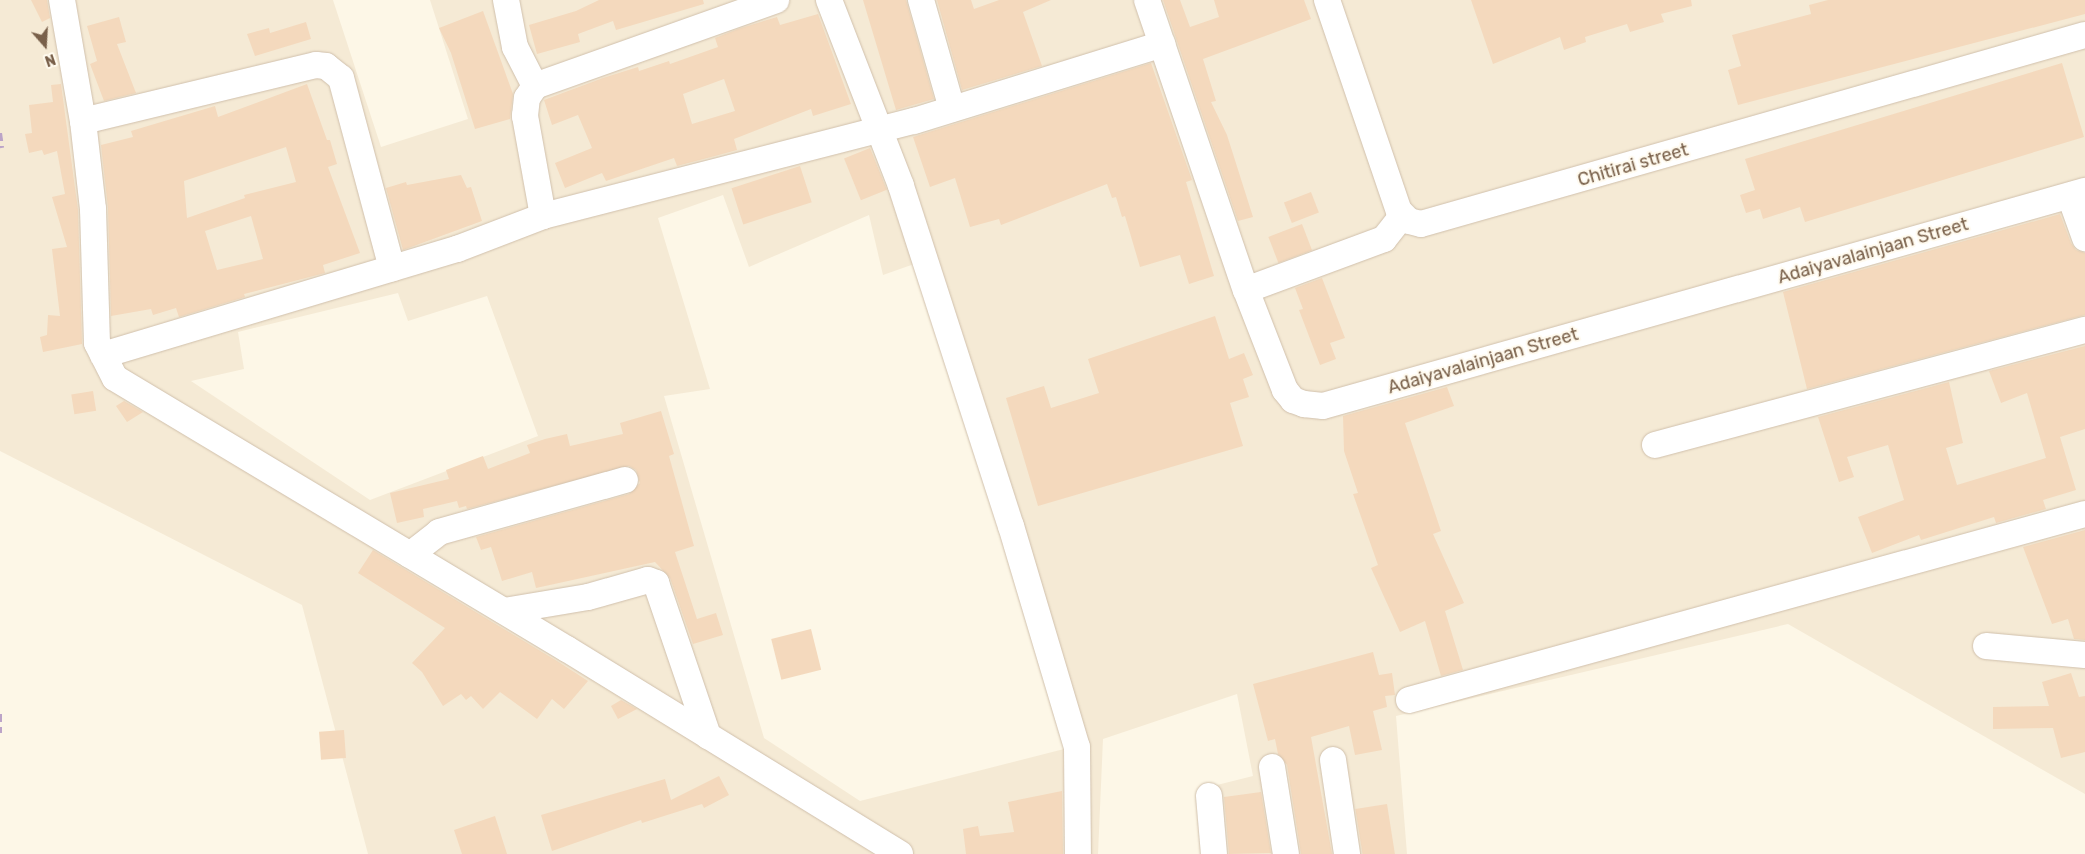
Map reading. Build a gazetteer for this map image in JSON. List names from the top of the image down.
{
  "streets": {
    "street": ["Chitirai street", "Adaiyavalainjaan Street"]
  },
  "north": "bottom"
}
